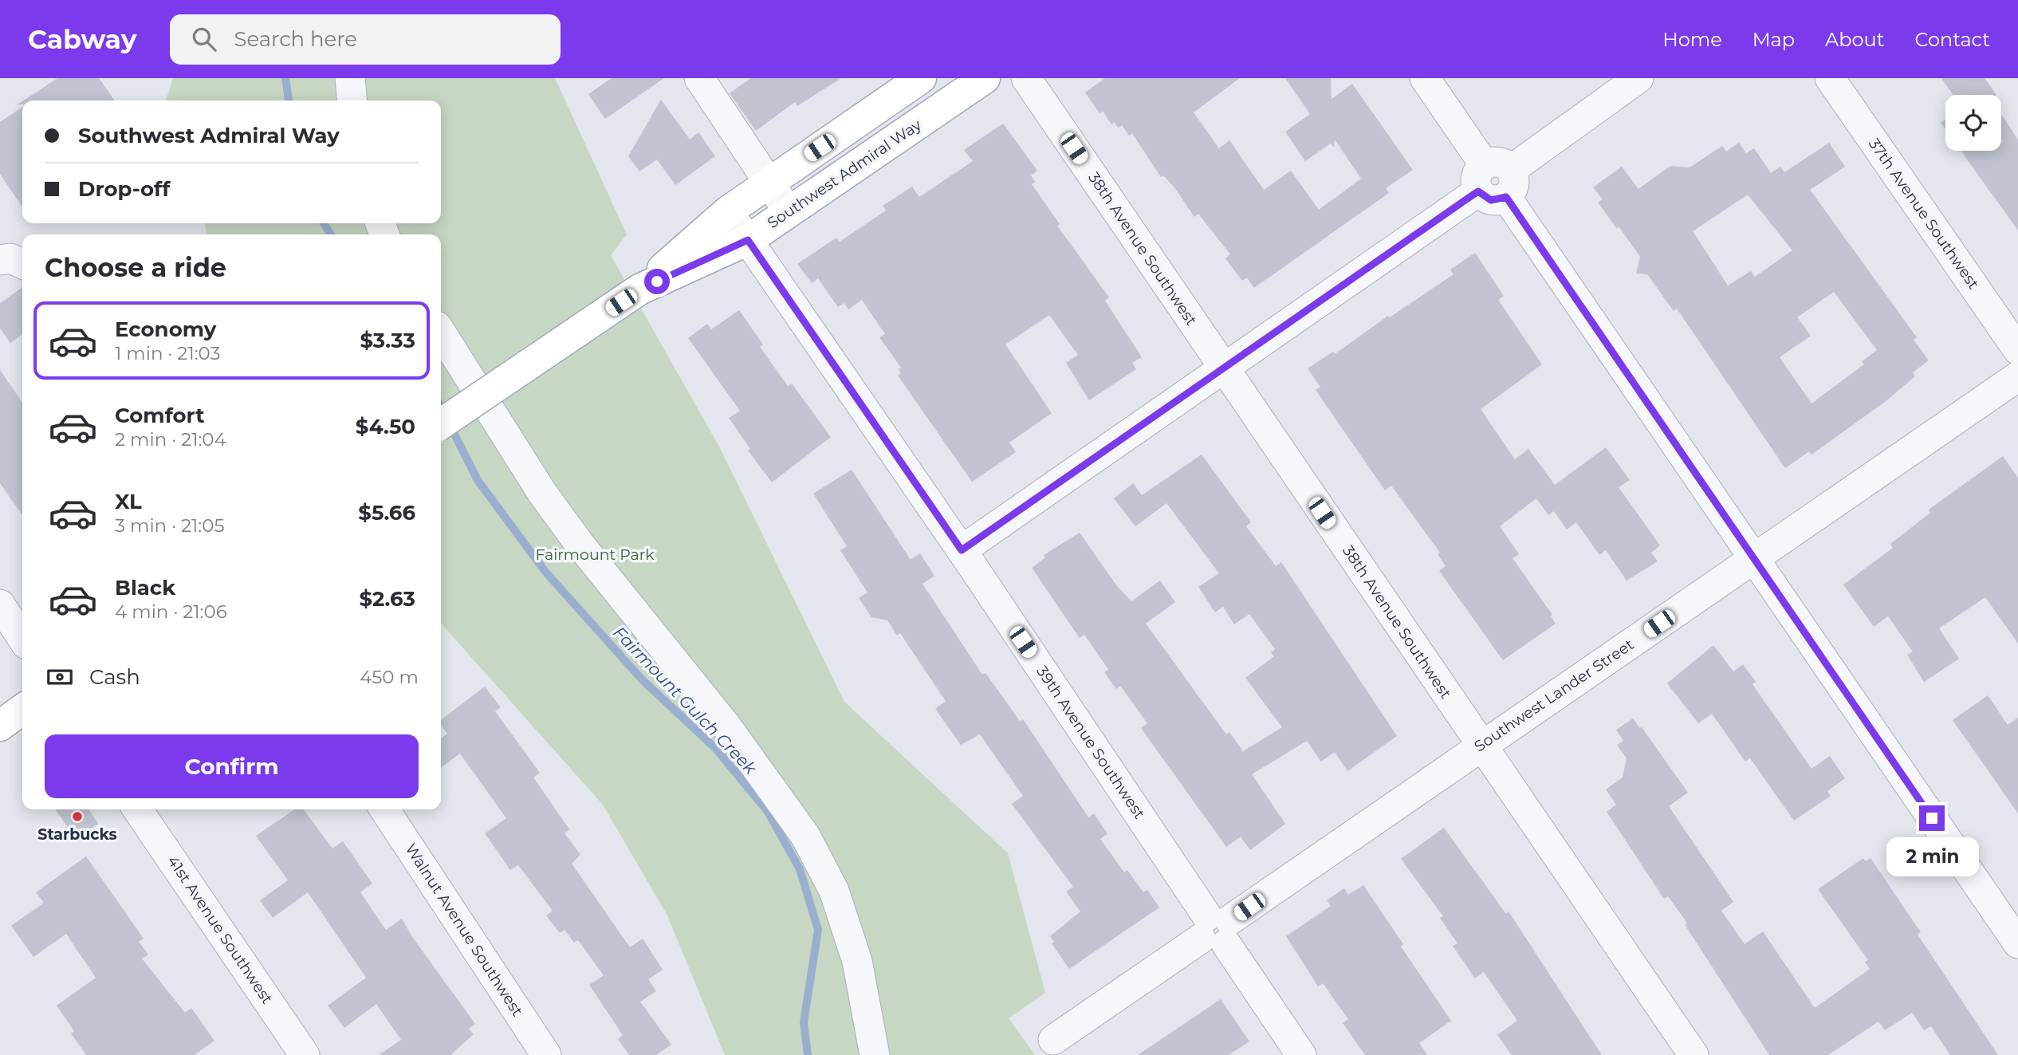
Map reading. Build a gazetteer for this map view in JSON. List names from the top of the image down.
{
  "streets": {
    "main road": ["Southwest Admiral Way"],
    "street": [
      "37th Avenue Southwest",
      "38th Avenue Southwest",
      "Southwest Lander Street",
      "39th Avenue Southwest",
      "41st Avenue Southwest",
      "Walnut Avenue Southwest"
    ]
  },
  "crossings": [
    ["Southwest Admiral Way", "39th Avenue Southwest"],
    ["38th Avenue Southwest", "Southwest Lander Street"],
    ["Southwest Lander Street", "39th Avenue Southwest"]
  ],
  "water": ["Fairmount Gulch Creek"],
  "parks": ["Fairmount Park"],
  "places": ["Starbucks"],
  "page": {
    "header": "Cabway",
    "search": "Search here",
    "nav": [
      "Home",
      "Map",
      "About",
      "Contact"
    ],
    "banner": ["Southwest Admiral Way", "Drop-off"],
    "heading": "Choose a ride",
    "list": [
      {
        "name": "Economy",
        "note": "1 min · 21:03",
        "value": "$3.33"
      },
      {
        "name": "Comfort",
        "note": "2 min · 21:04",
        "value": "$4.50"
      },
      {
        "name": "XL",
        "note": "3 min · 21:05",
        "value": "$5.66"
      },
      {
        "name": "Black",
        "note": "4 min · 21:06",
        "value": "$2.63"
      }
    ],
    "pay": ["Cash", "450 m"],
    "buttons": "Confirm",
    "bubble": "2 min"
  }
}
